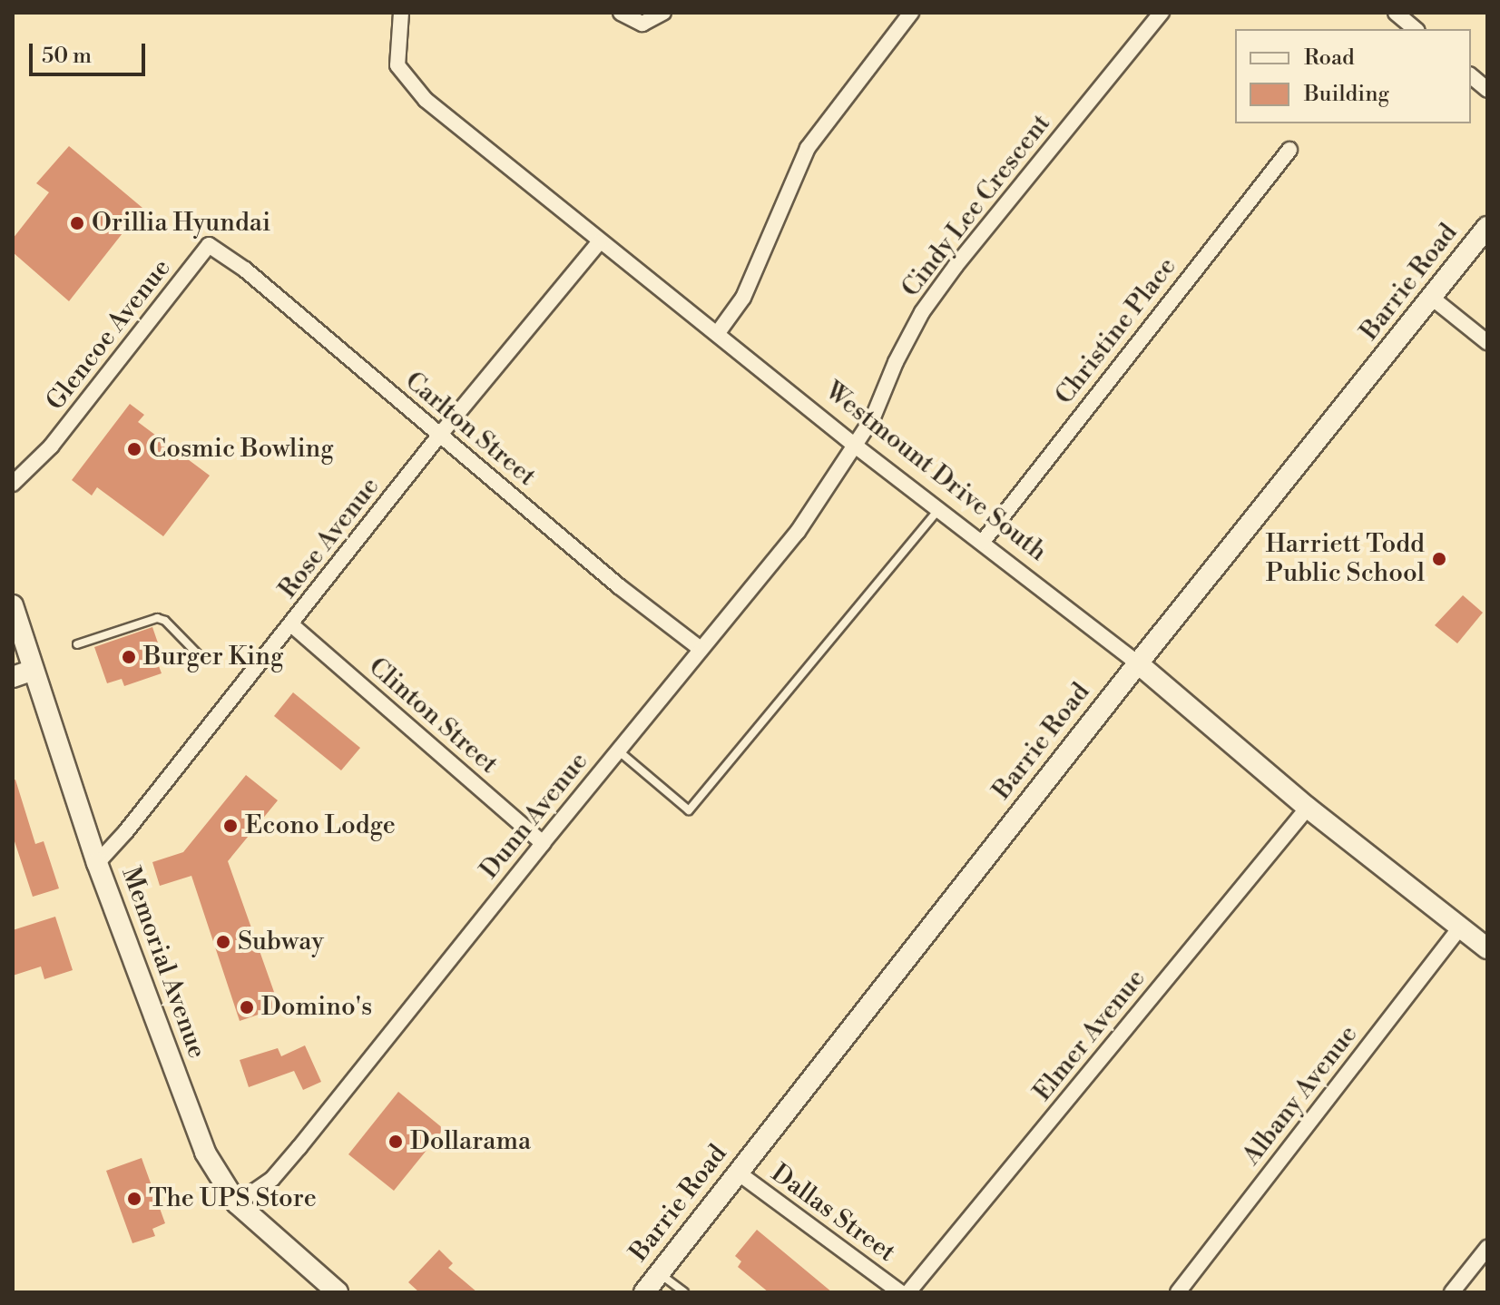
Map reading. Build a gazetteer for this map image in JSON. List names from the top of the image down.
{
  "streets": {
    "street": [
      "Cindy Lee Crescent",
      "Barrie Road",
      "Christine Place",
      "Glencoe Avenue",
      "Carlton Street",
      "Westmount Drive South",
      "Rose Avenue",
      "Clinton Street",
      "Dunn Avenue",
      "Memorial Avenue",
      "Elmer Avenue",
      "Albany Avenue",
      "Dallas Street"
    ]
  },
  "crossings": [
    ["Cindy Lee Crescent", "Westmount Drive South"],
    ["Cindy Lee Crescent", "Dunn Avenue"],
    ["Barrie Road", "Westmount Drive South"],
    ["Barrie Road", "Dallas Street"],
    ["Christine Place", "Westmount Drive South"],
    ["Glencoe Avenue", "Carlton Street"],
    ["Carlton Street", "Rose Avenue"],
    ["Carlton Street", "Dunn Avenue"],
    ["Westmount Drive South", "Rose Avenue"],
    ["Westmount Drive South", "Dunn Avenue"],
    ["Westmount Drive South", "Elmer Avenue"],
    ["Westmount Drive South", "Albany Avenue"],
    ["Rose Avenue", "Clinton Street"],
    ["Rose Avenue", "Memorial Avenue"],
    ["Clinton Street", "Dunn Avenue"],
    ["Dunn Avenue", "Memorial Avenue"]
  ],
  "places": [
    "Orillia Hyundai",
    "Cosmic Bowling",
    "Harriett Todd Public School",
    "Burger King",
    "Econo Lodge",
    "Subway",
    "Domino's",
    "Dollarama",
    "The UPS Store"
  ],
  "legend": ["Road", "Building"],
  "scale_bar": "50 m"
}
